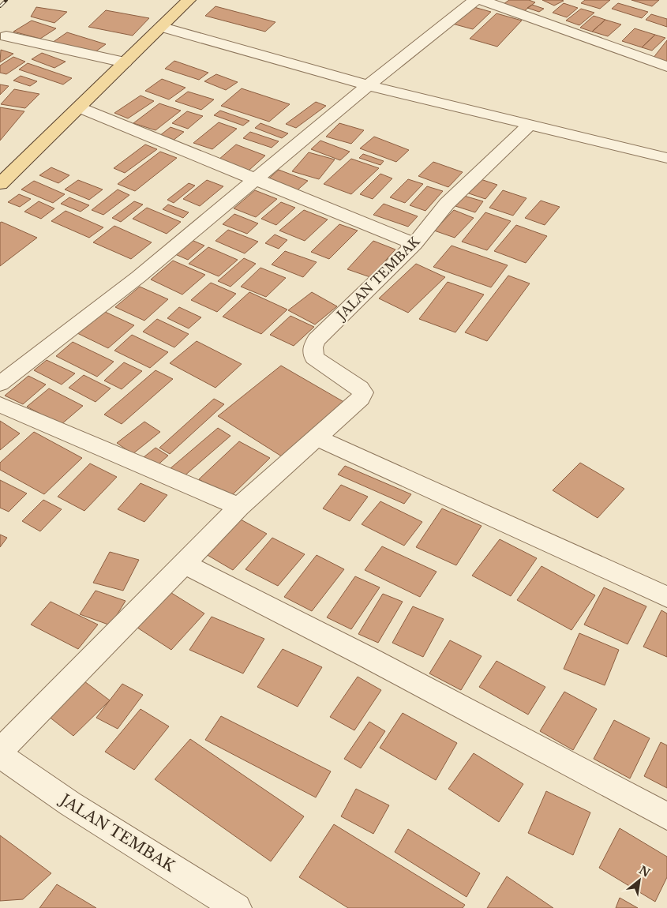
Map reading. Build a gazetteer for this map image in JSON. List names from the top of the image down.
{
  "streets": {
    "street": ["JALAN TEMBAK"]
  },
  "north": "top right"
}
